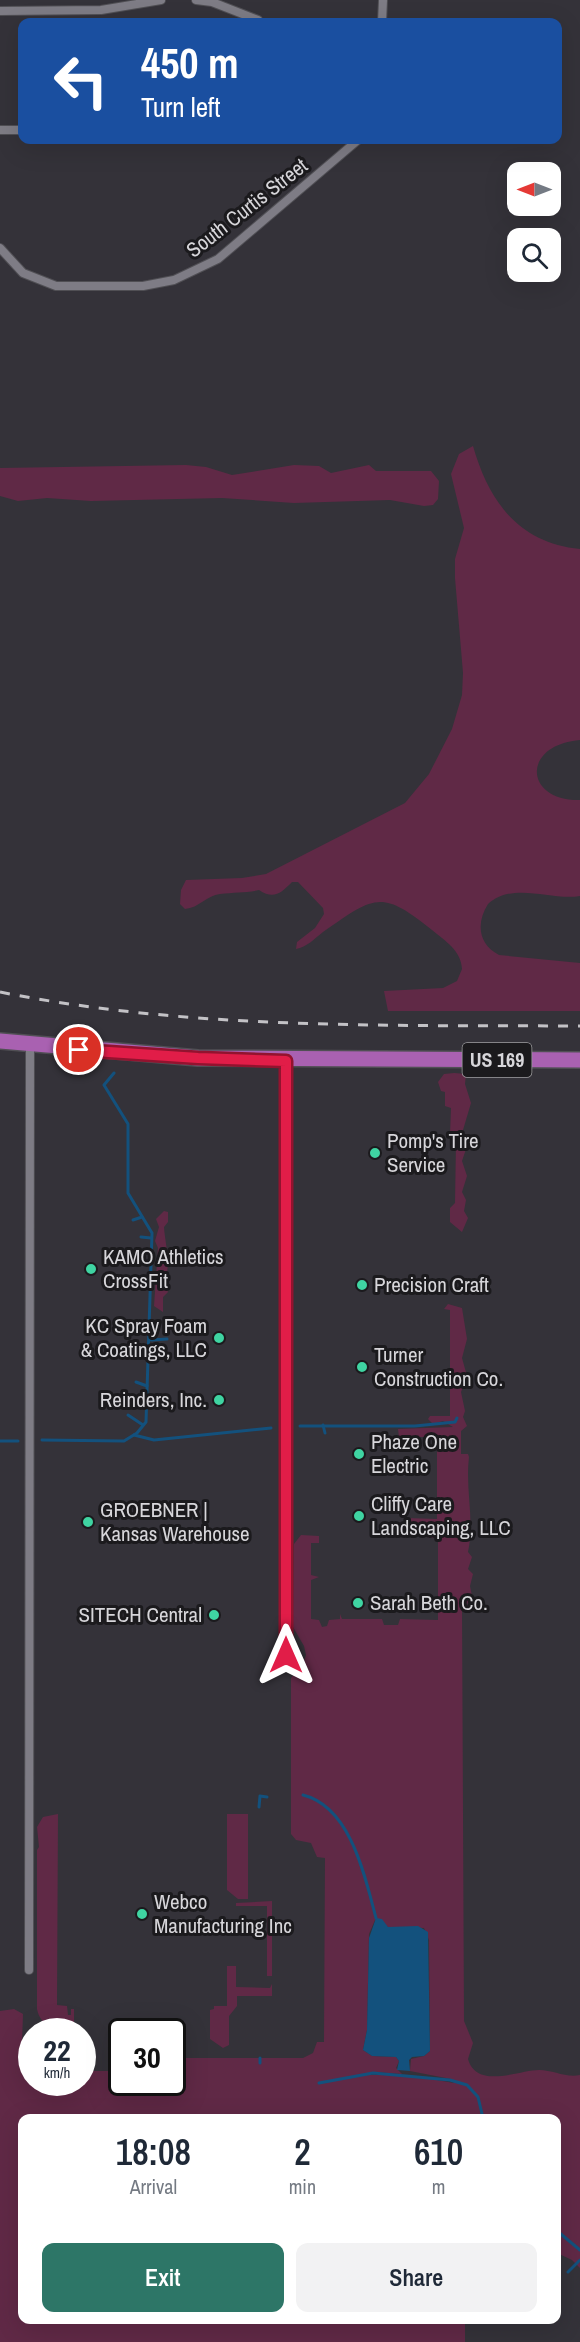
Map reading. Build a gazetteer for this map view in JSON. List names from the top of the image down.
{
  "streets": {
    "highway": ["US 169"],
    "street": ["South Curtis Street"]
  },
  "places": [
    "Pomp's Tire Service",
    "KAMO Athletics CrossFit",
    "Precision Craft",
    "KC Spray Foam & Coatings, LLC",
    "Turner Construction Co.",
    "Reinders, Inc.",
    "Phaze One Electric",
    "Cliffy Care Landscaping, LLC",
    "GROEBNER | Kansas Warehouse",
    "Sarah Beth Co.",
    "SITECH Central",
    "Webco Manufacturing Inc"
  ],
  "north": "left",
  "page": {
    "turn": ["450 m", "Turn left"],
    "speed": "22 km/h",
    "limit": "30",
    "eta": [
      "18:08",
      "Arrival",
      "2",
      "min",
      "610",
      "m"
    ],
    "buttons": ["Exit", "Share"]
  }
}
